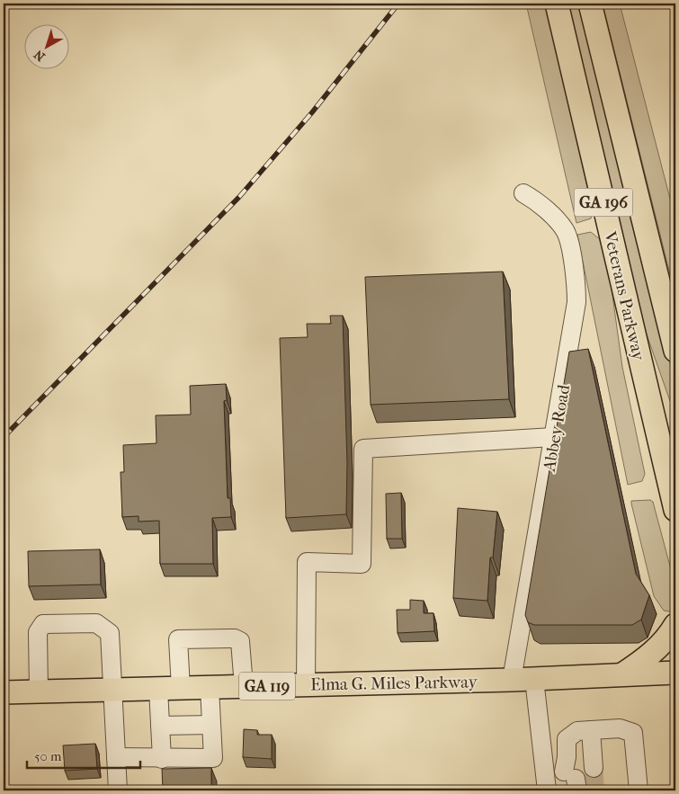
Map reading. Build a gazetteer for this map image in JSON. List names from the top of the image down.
{
  "streets": {
    "main road": [
      "GA 196",
      "Veterans Parkway",
      "Elma G. Miles Parkway",
      "GA 119"
    ],
    "street": ["Abbey Road"]
  },
  "crossings": [
    ["Abbey Road", "Elma G. Miles Parkway"]
  ],
  "scale_bar": "50 m",
  "north": "bottom left"
}
